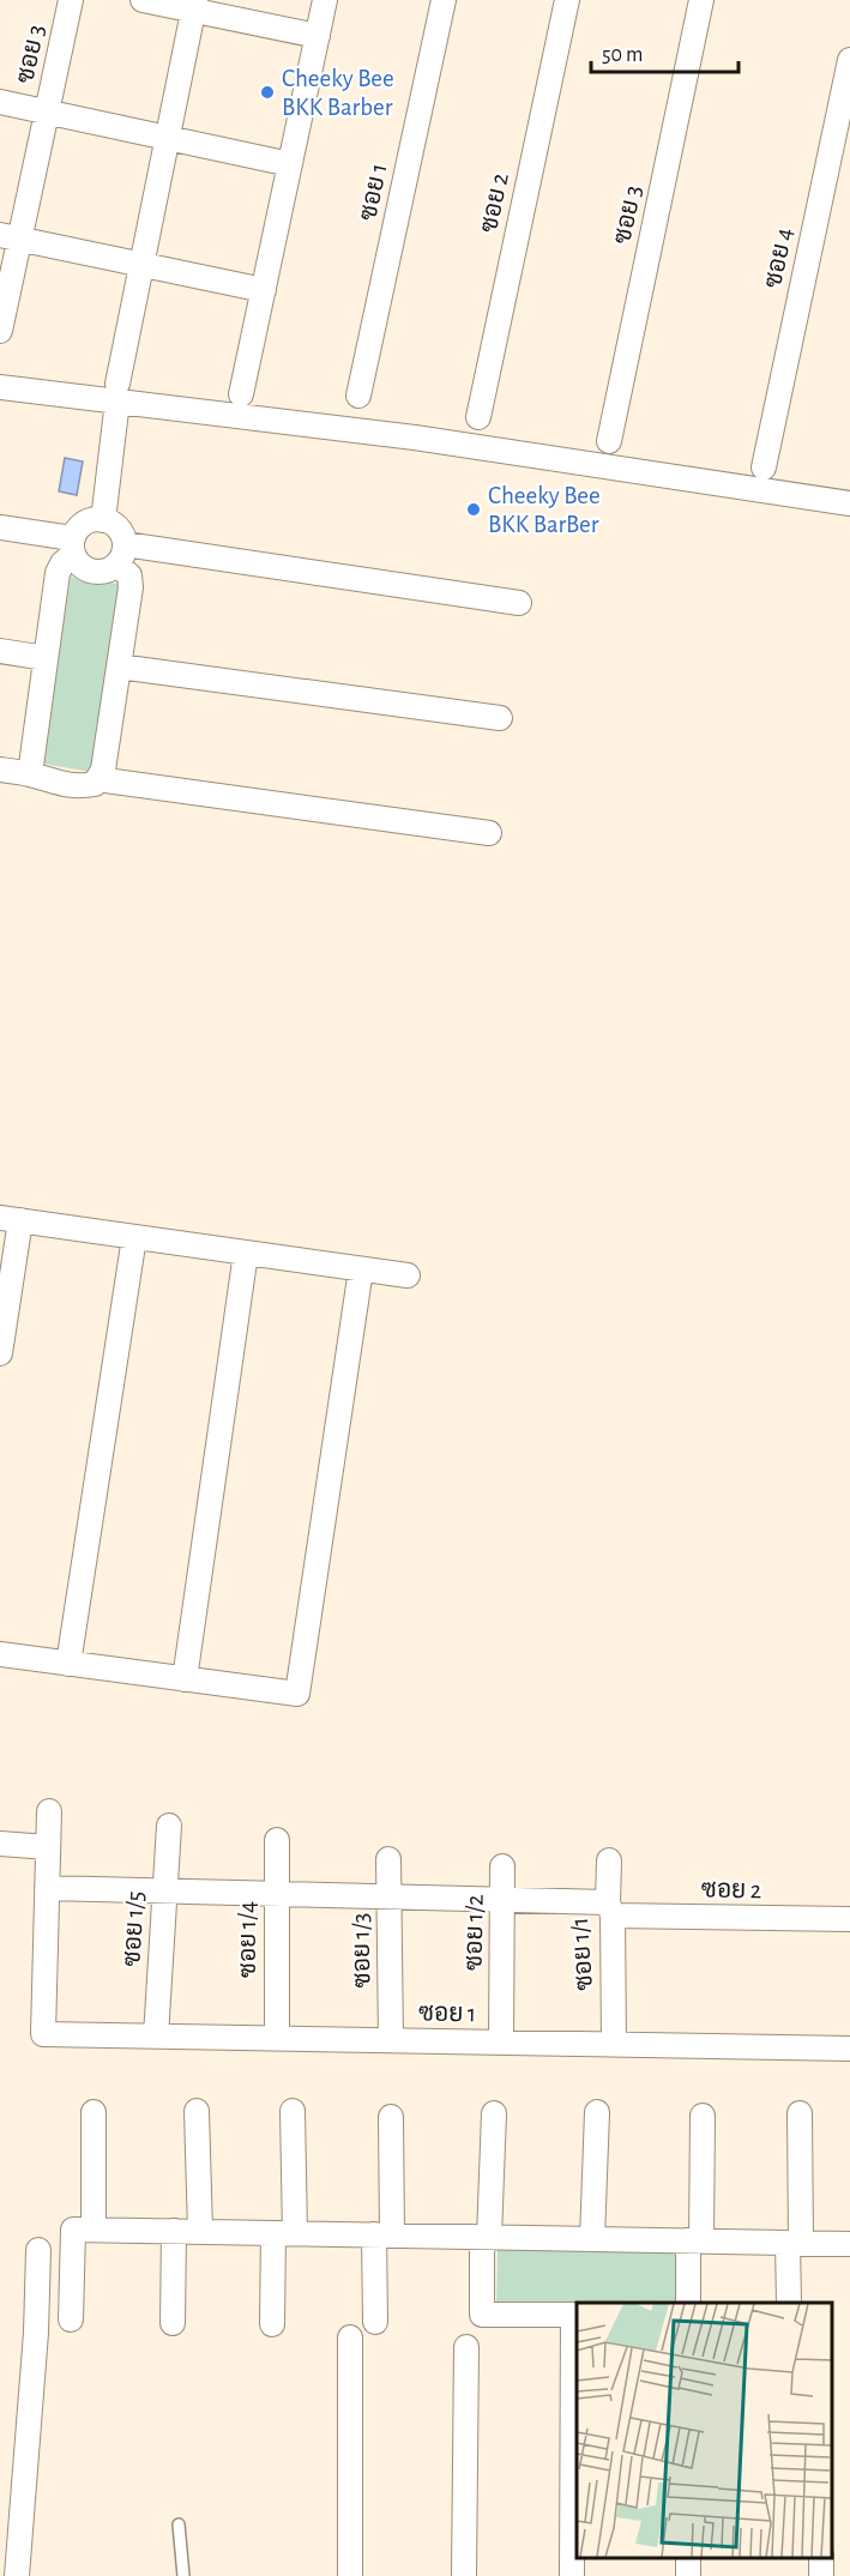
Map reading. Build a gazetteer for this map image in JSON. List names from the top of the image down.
{
  "streets": {
    "street": [
      "ซอย 3",
      "ซอย 1",
      "ซอย 2",
      "ซอย 4",
      "ซอย 1/5",
      "ซอย 1/2",
      "ซอย 1/4",
      "ซอย 1/3",
      "ซอย 1/1"
    ]
  },
  "crossings": [
    ["ซอย 1", "ซอย 2"],
    ["ซอย 1", "ซอย 1/5"],
    ["ซอย 1", "ซอย 1/2"],
    ["ซอย 1", "ซอย 1/4"],
    ["ซอย 1", "ซอย 1/3"],
    ["ซอย 1", "ซอย 1/1"],
    ["ซอย 2", "ซอย 1/5"],
    ["ซอย 2", "ซอย 1/2"],
    ["ซอย 2", "ซอย 1/4"],
    ["ซอย 2", "ซอย 1/3"],
    ["ซอย 2", "ซอย 1/1"]
  ],
  "places": ["Cheeky Bee BKK Barber", "Cheeky Bee BKK BarBer"],
  "scale_bar": "50 m"
}
